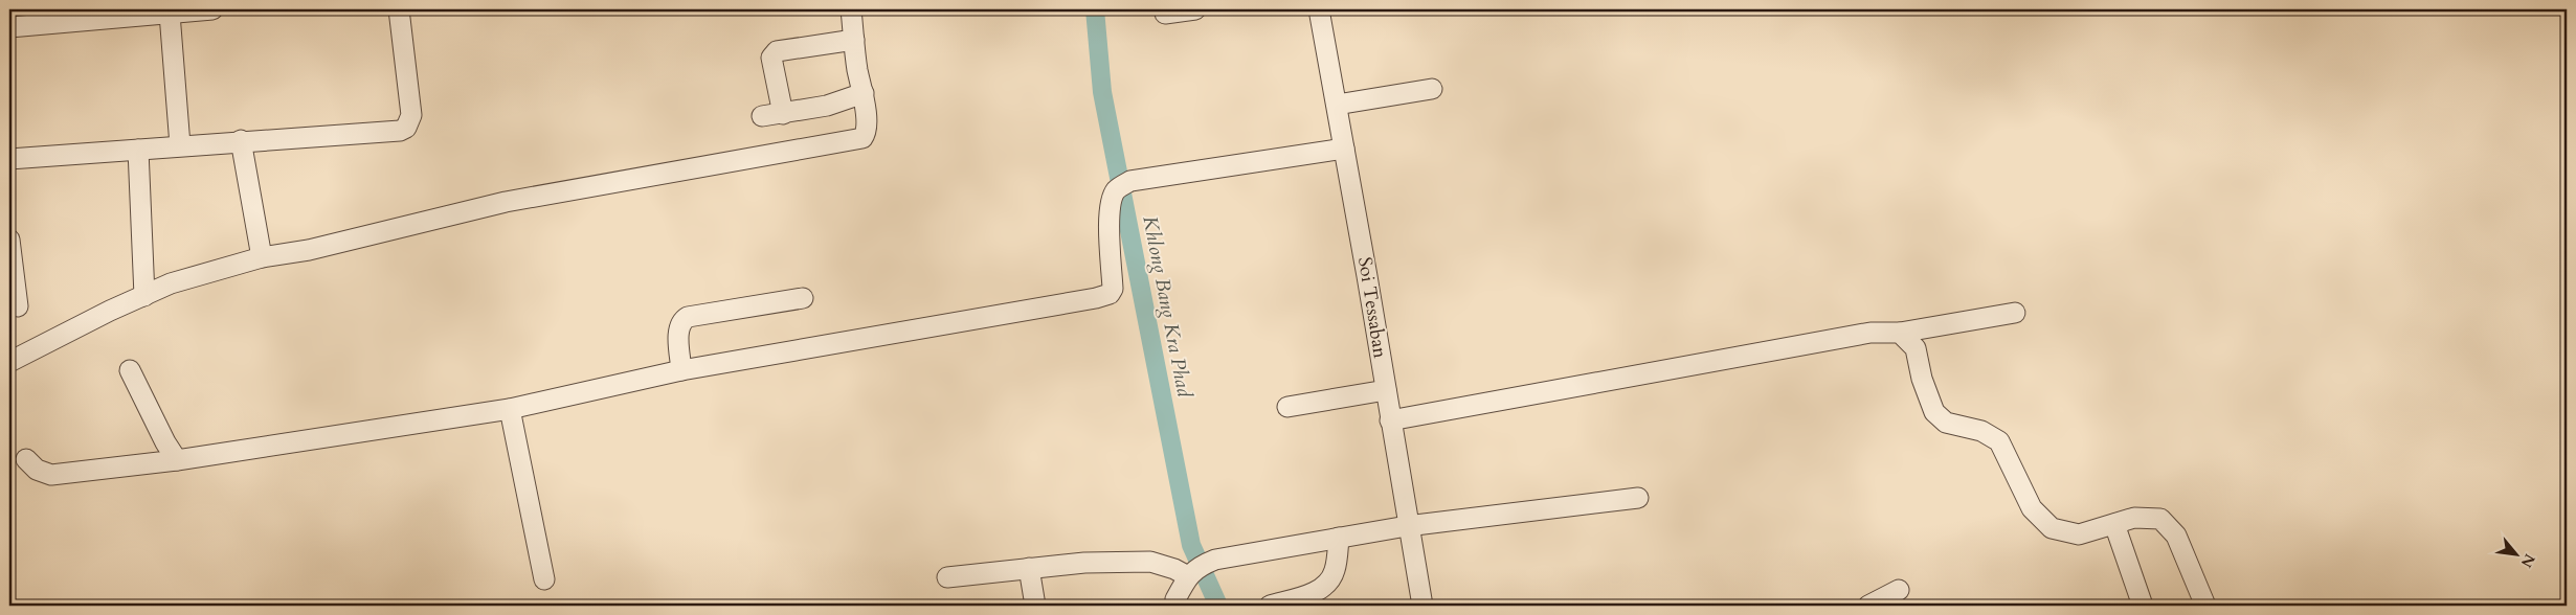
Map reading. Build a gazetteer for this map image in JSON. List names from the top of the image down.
{
  "streets": {
    "street": ["Soi Tessaban"]
  },
  "water": ["Khlong Bang Kra Phad"],
  "north": "bottom right"
}
